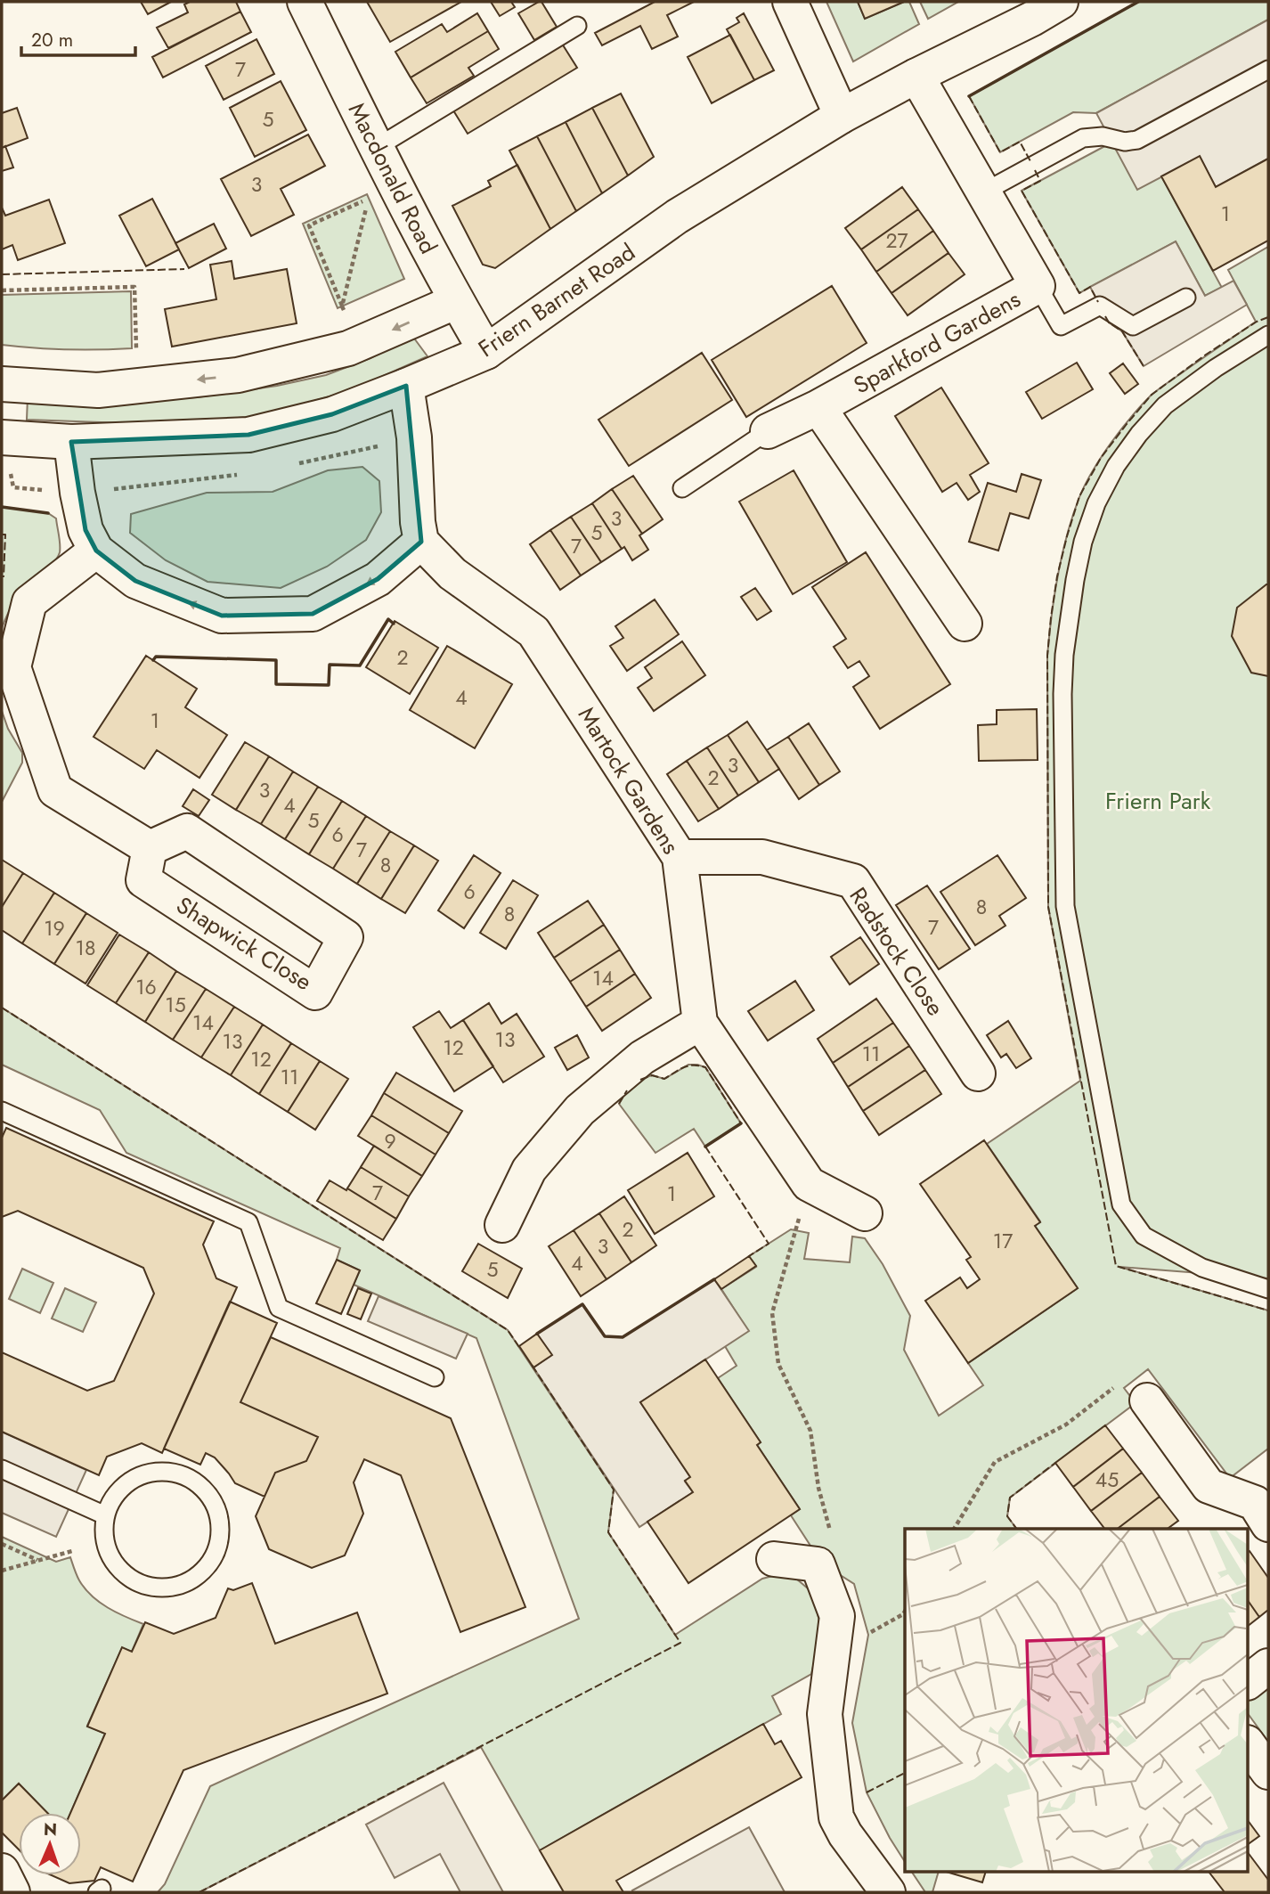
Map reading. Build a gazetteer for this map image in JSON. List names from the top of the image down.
{
  "streets": {
    "street": [
      "Macdonald Road",
      "Friern Barnet Road",
      "Sparkford Gardens",
      "Martock Gardens",
      "Shapwick Close",
      "Radstock Close"
    ]
  },
  "crossings": [
    ["Macdonald Road", "Friern Barnet Road"],
    ["Friern Barnet Road", "Sparkford Gardens"],
    ["Martock Gardens", "Radstock Close"]
  ],
  "parks": ["Friern Park"],
  "house_numbers": [
    "7",
    "5",
    "3",
    "1",
    "27",
    "3",
    "5",
    "7",
    "2",
    "4",
    "1",
    "3",
    "2",
    "3",
    "4",
    "5",
    "6",
    "7",
    "8",
    "6",
    "8",
    "8",
    "7",
    "19",
    "18",
    "14",
    "16",
    "15",
    "14",
    "13",
    "13",
    "12",
    "11",
    "12",
    "11",
    "9",
    "7",
    "1",
    "2",
    "17",
    "3",
    "4",
    "5",
    "45"
  ],
  "scale_bar": "20 m",
  "north": "top"
}
